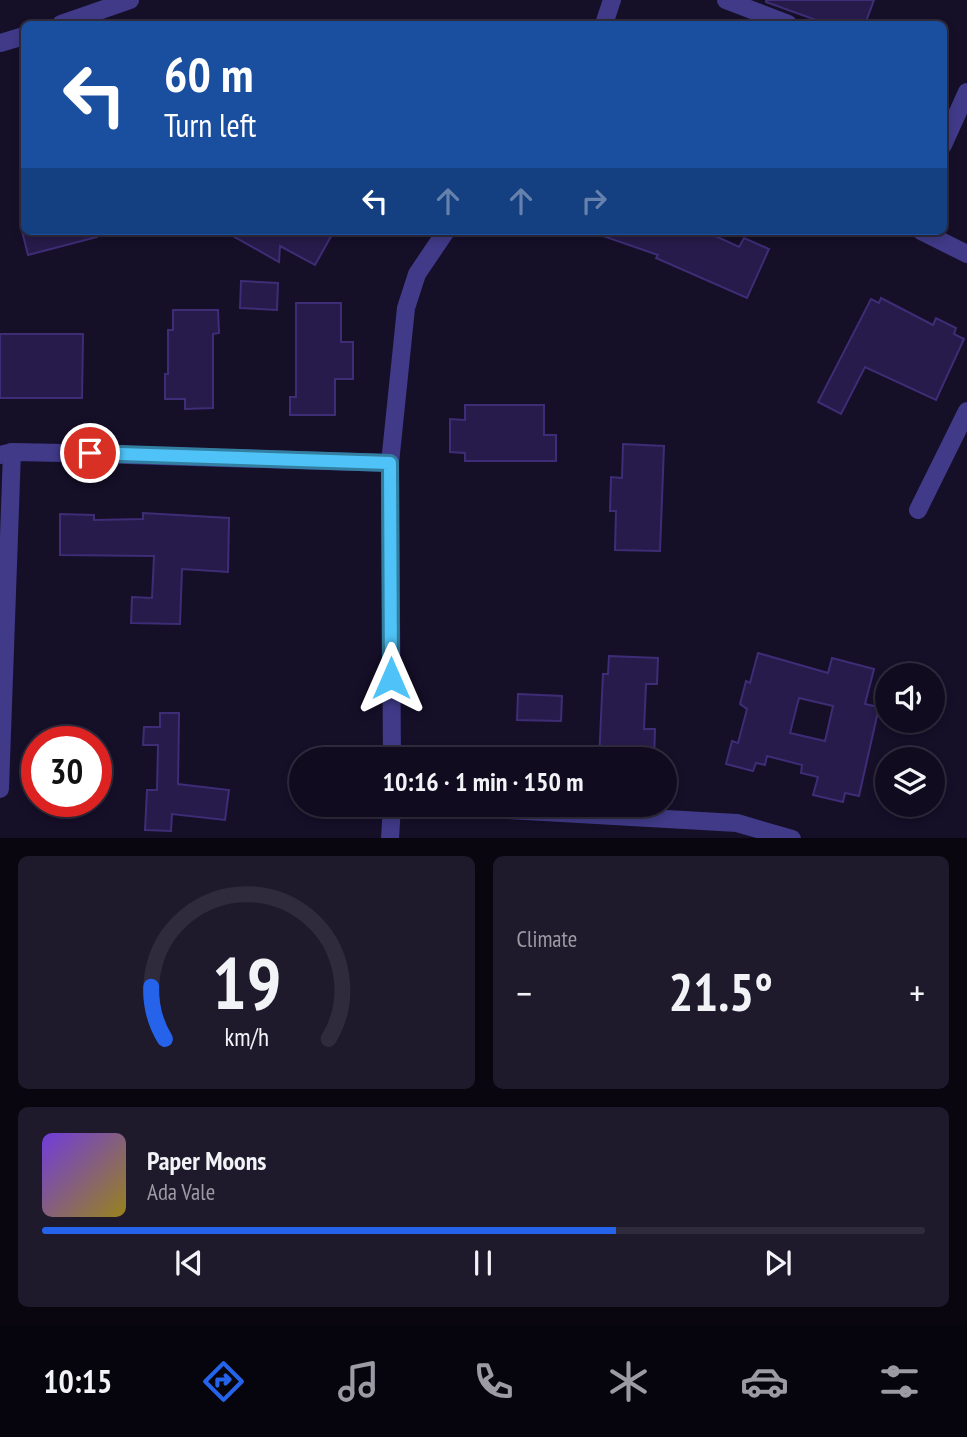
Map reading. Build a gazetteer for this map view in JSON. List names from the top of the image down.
{
  "page": {
    "turn": ["60 m", "Turn left"],
    "limit": "30",
    "trip": "10:16 · 1 min · 150 m",
    "tile": "Climate",
    "heat": ["−", "21.5°", "+"],
    "song": ["Paper Moons", "Ada Vale"],
    "tabs": "10:15",
    "gauge": ["19", "km/h"]
  }
}
